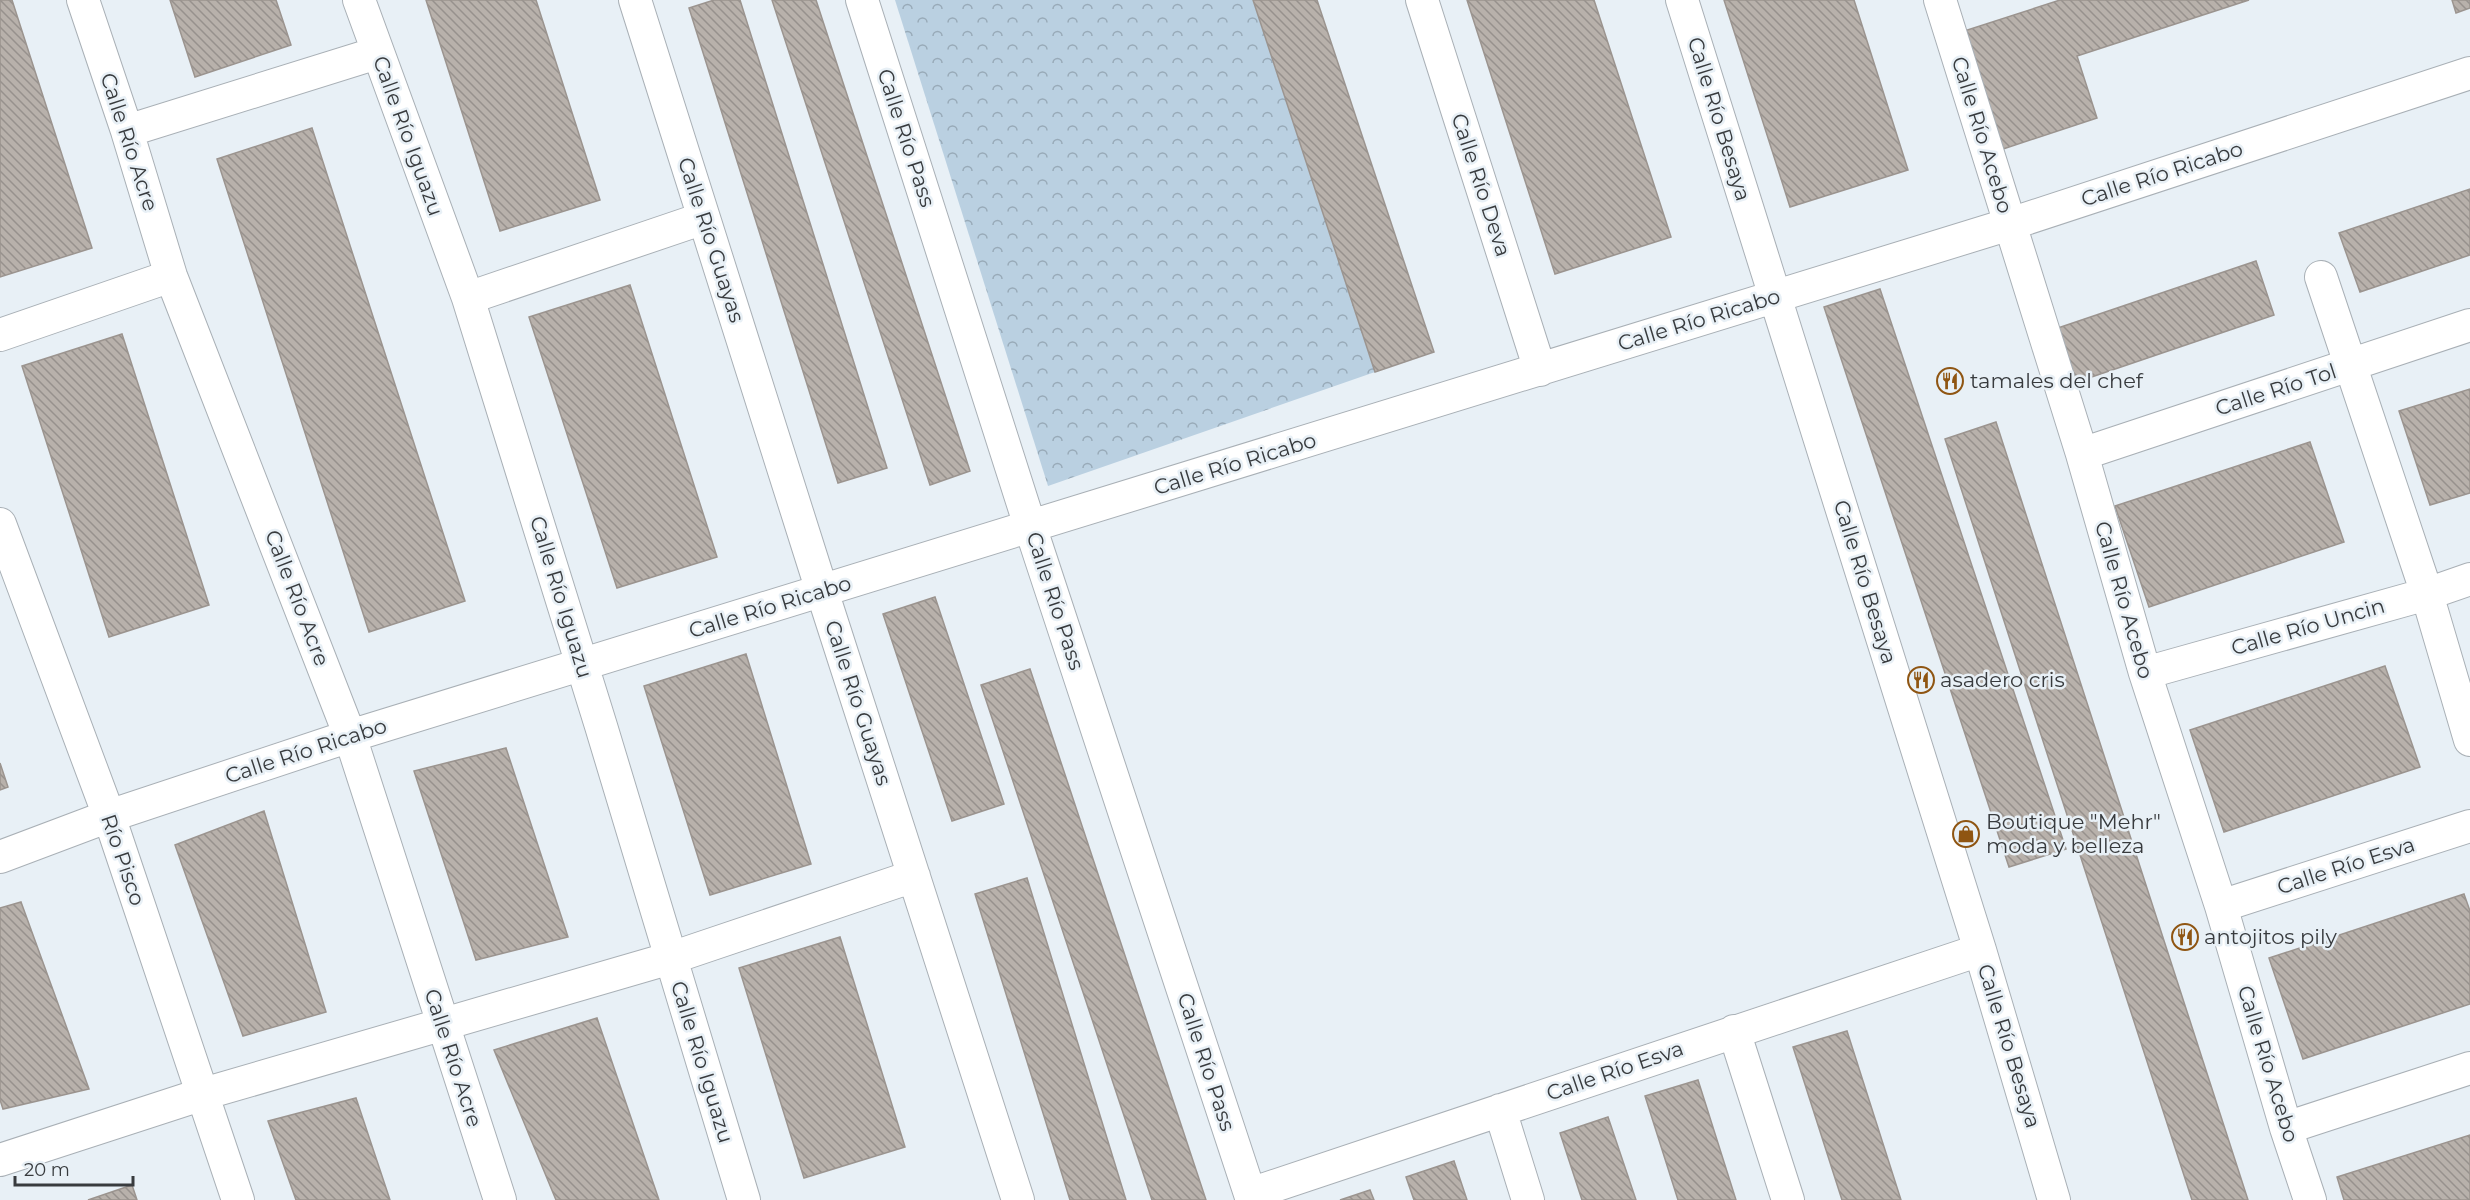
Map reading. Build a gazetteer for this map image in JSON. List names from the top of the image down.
{
  "streets": {
    "street": [
      "Calle Río Besaya",
      "Calle Río Acebo",
      "Calle Río Iguazu",
      "Calle Río Pass",
      "Calle Río Acre",
      "Calle Río Ricabo",
      "Calle Río Deva",
      "Calle Río Guayas",
      "Calle Río Tol",
      "Calle Río Uncin",
      "Río Pisco",
      "Calle Río Esva"
    ]
  },
  "crossings": [
    ["Calle Río Besaya", "Calle Río Ricabo"],
    ["Calle Río Besaya", "Calle Río Esva"],
    ["Calle Río Acebo", "Calle Río Ricabo"],
    ["Calle Río Acebo", "Calle Río Tol"],
    ["Calle Río Acebo", "Calle Río Uncin"],
    ["Calle Río Acebo", "Calle Río Esva"],
    ["Calle Río Iguazu", "Calle Río Ricabo"],
    ["Calle Río Pass", "Calle Río Ricabo"],
    ["Calle Río Pass", "Calle Río Esva"],
    ["Calle Río Acre", "Calle Río Ricabo"],
    ["Calle Río Ricabo", "Calle Río Deva"],
    ["Calle Río Ricabo", "Calle Río Guayas"],
    ["Calle Río Ricabo", "Río Pisco"]
  ],
  "places": {
    "restaurant": ["tamales del chef", "asadero cris", "antojitos pily"],
    "shop": ["Boutique \"Mehr\" moda y belleza"]
  },
  "scale_bar": "20 m"
}
